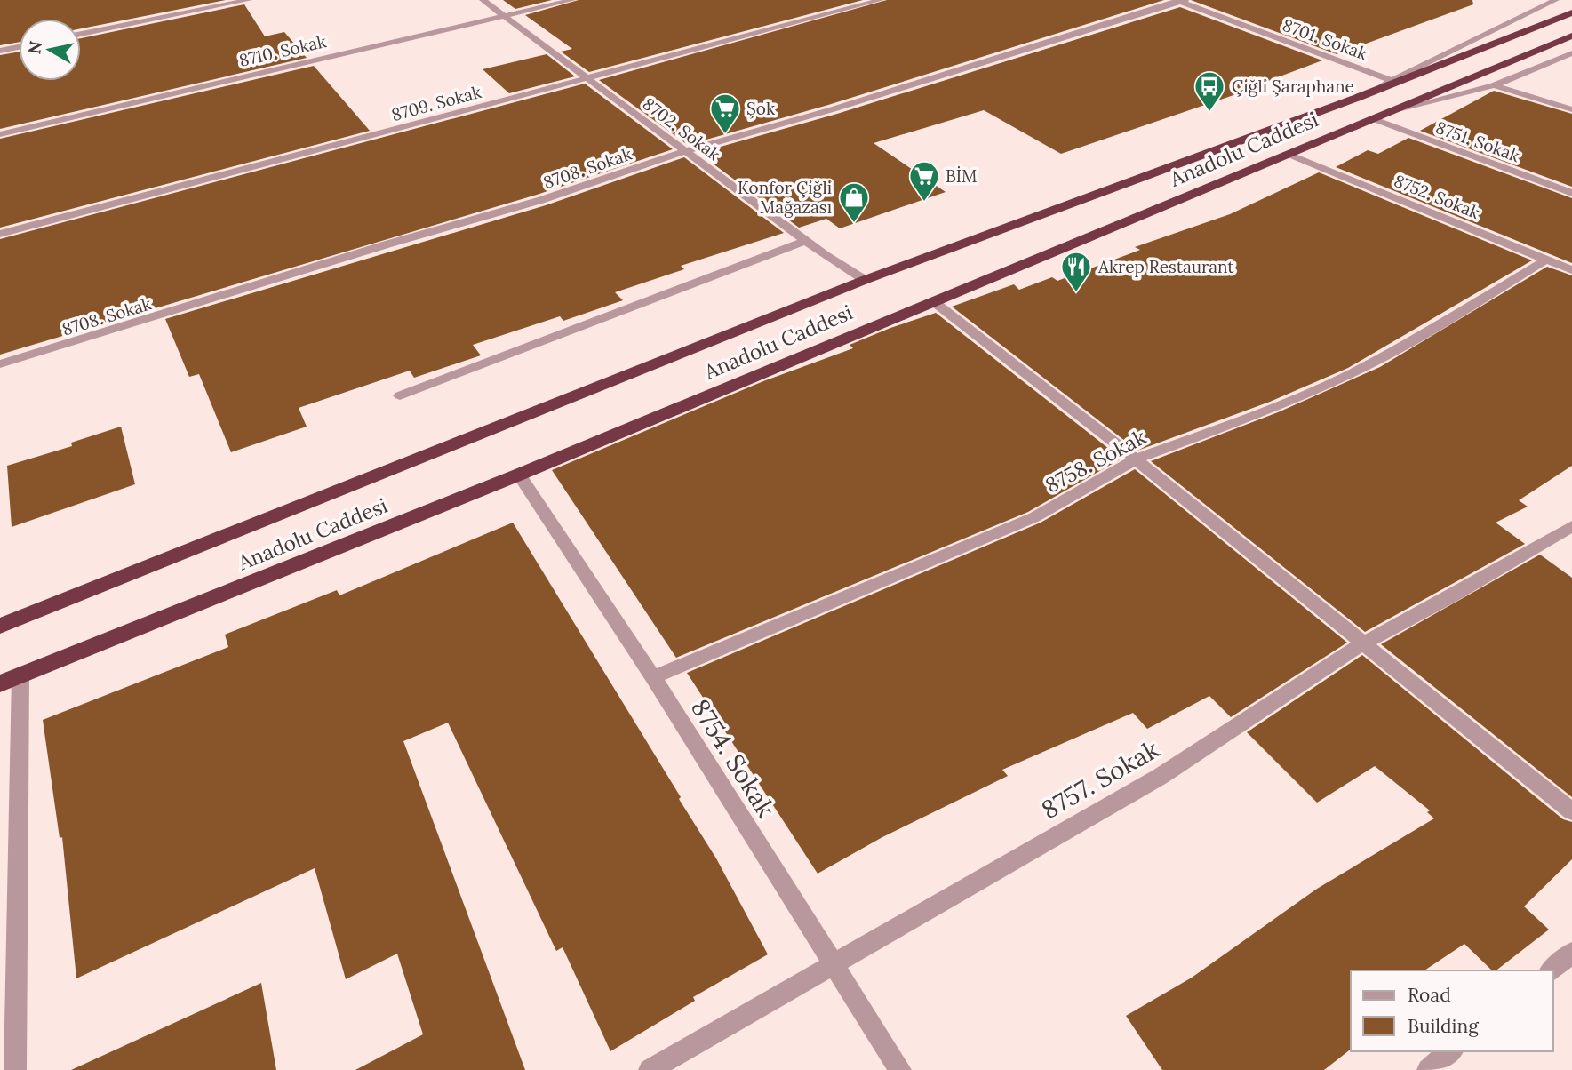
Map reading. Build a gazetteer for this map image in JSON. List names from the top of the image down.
{
  "streets": {
    "highway": ["Anadolu Caddesi"],
    "street": [
      "8701. Sokak",
      "8710. Sokak",
      "8709. Sokak",
      "8702. Sokak",
      "8751. Sokak",
      "8708. Sokak",
      "8752. Sokak",
      "8758. Sokak",
      "8754. Sokak",
      "8757. Sokak"
    ]
  },
  "crossings": [
    ["8701. Sokak", "8708. Sokak"],
    ["8710. Sokak", "8702. Sokak"],
    ["8709. Sokak", "8702. Sokak"],
    ["8702. Sokak", "Anadolu Caddesi"],
    ["8702. Sokak", "8708. Sokak"],
    ["8751. Sokak", "Anadolu Caddesi"],
    ["Anadolu Caddesi", "8752. Sokak"],
    ["Anadolu Caddesi", "8754. Sokak"],
    ["8752. Sokak", "8758. Sokak"],
    ["8758. Sokak", "8754. Sokak"],
    ["8754. Sokak", "8757. Sokak"]
  ],
  "places": {
    "bus stop": ["Çiğli Şaraphane"],
    "supermarket": ["Şok", "BİM"],
    "shop": ["Konfor Çiğli Mağazası"],
    "restaurant": ["Akrep Restaurant"]
  },
  "legend": ["Road", "Building"],
  "north": "left"
}
